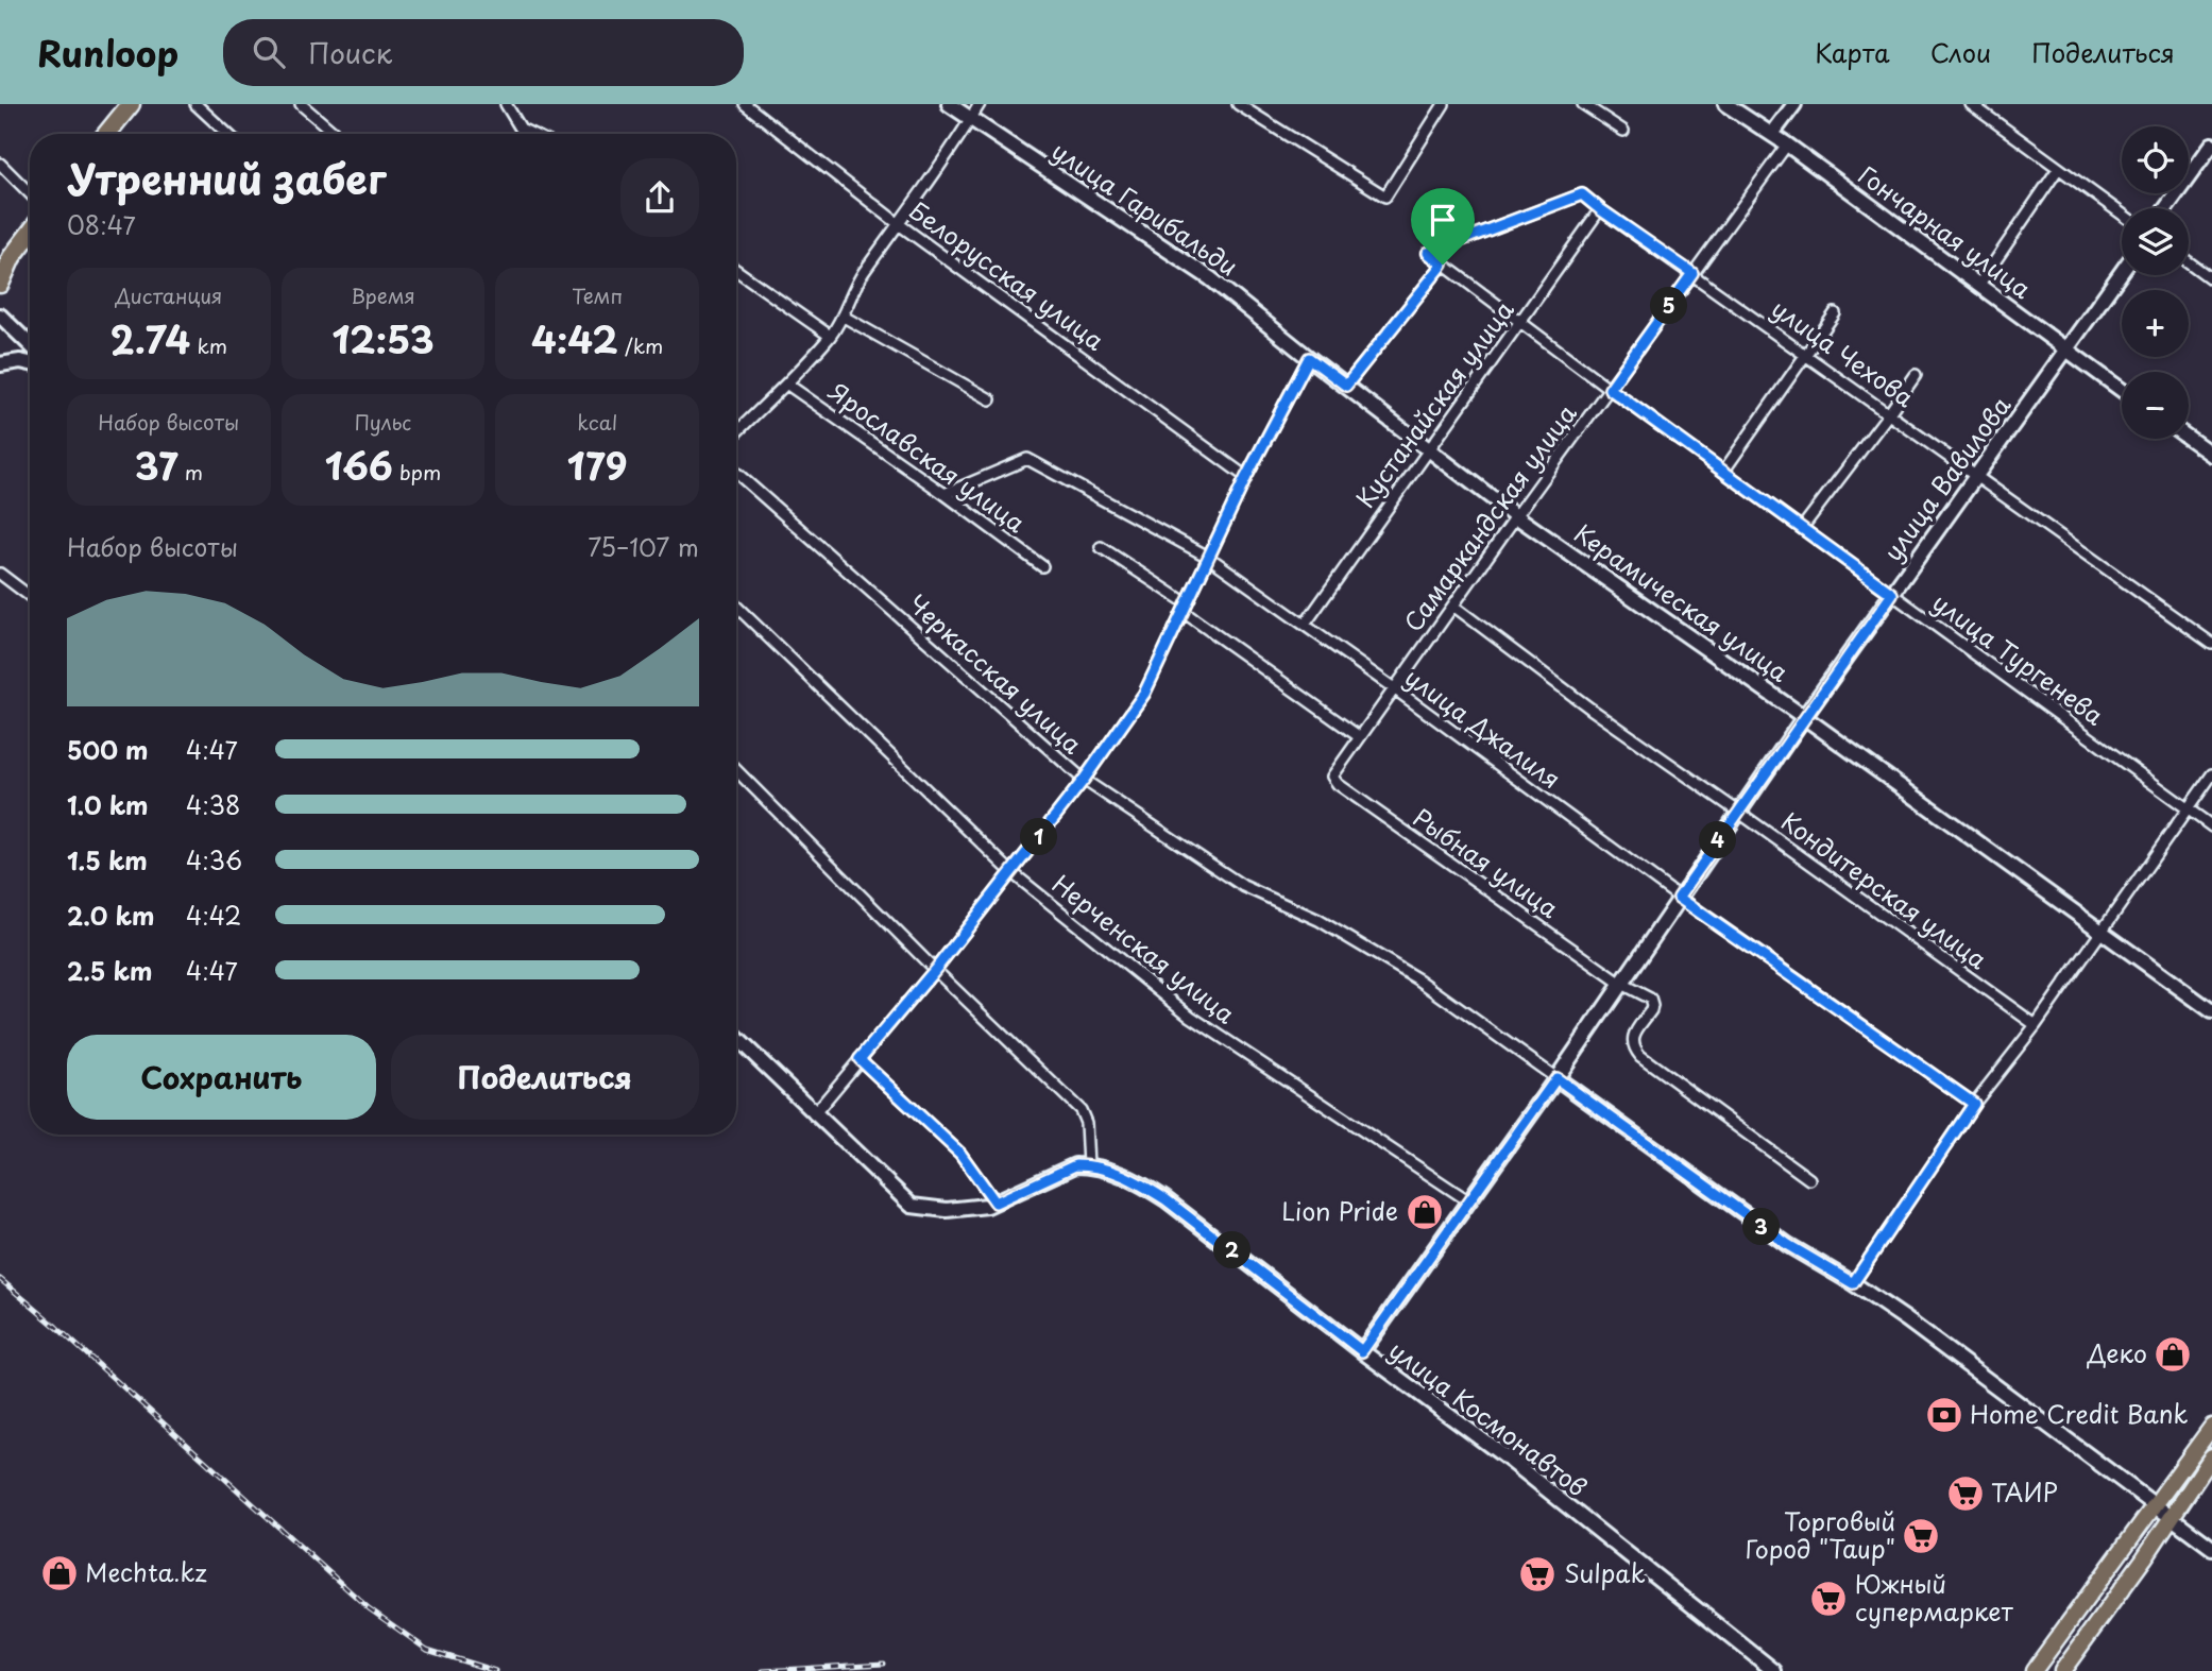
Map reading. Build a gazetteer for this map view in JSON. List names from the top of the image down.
{
  "streets": {
    "street": [
      "улица Гарибальди",
      "Гончарная улица",
      "Белорусская улица",
      "улица Чехова",
      "Кустанайская улица",
      "Ярославская улица",
      "улица Вавилова",
      "Самаркандская улица",
      "Керамическая улица",
      "улица Тургенева",
      "Черкасская улица",
      "улица Джалиля",
      "Рыбная улица",
      "Кондитерская улица",
      "Нерченская улица",
      "улица Космонавтов"
    ]
  },
  "crossings": [
    ["улица Гарибальди", "Керамическая улица"],
    ["Гончарная улица", "улица Вавилова"],
    ["Гончарная улица", "Самаркандская улица"],
    ["улица Чехова", "Кустанайская улица"],
    ["улица Чехова", "улица Вавилова"],
    ["улица Чехова", "Самаркандская улица"],
    ["улица Чехова", "улица Тургенева"],
    ["Кустанайская улица", "Керамическая улица"],
    ["Кустанайская улица", "улица Тургенева"],
    ["Кустанайская улица", "улица Джалиля"],
    ["Ярославская улица", "улица Джалиля"],
    ["улица Вавилова", "Керамическая улица"],
    ["улица Вавилова", "улица Тургенева"],
    ["улица Вавилова", "Черкасская улица"],
    ["улица Вавилова", "улица Джалиля"],
    ["улица Вавилова", "Рыбная улица"],
    ["улица Вавилова", "Кондитерская улица"],
    ["улица Вавилова", "Нерченская улица"],
    ["улица Вавилова", "улица Космонавтов"],
    ["Самаркандская улица", "Керамическая улица"],
    ["Самаркандская улица", "улица Тургенева"],
    ["Самаркандская улица", "улица Джалиля"],
    ["Самаркандская улица", "Рыбная улица"],
    ["Самаркандская улица", "Кондитерская улица"]
  ],
  "places": {
    "shop": ["Lion Pride", "Деко", "Mechta.kz"],
    "bank": ["Home Credit Bank"],
    "supermarket": [
      "ТАИР",
      "Торговый Город \"Таир\"",
      "Sulpak",
      "Южный супермаркет"
    ]
  },
  "page": {
    "header": "Runloop",
    "search": "Поиск",
    "nav": ["Карта", "Слои", "Поделиться"],
    "map_buttons": ["+", "−"],
    "heading": ["Утренний забег", "08:47"],
    "stats": [
      ["Дистанция", "2.74 km"],
      ["Время", "12:53"],
      ["Темп", "4:42 /km"],
      ["Набор высоты", "37 m"],
      ["Пульс", "166 bpm"],
      ["kcal", "179"]
    ],
    "pins": [
      "5",
      "1",
      "4",
      "3",
      "2"
    ],
    "chart": ["Набор высоты", "75–107 m"],
    "list": [
      {
        "name": "500 m",
        "note": "4:47"
      },
      {
        "name": "1.0 km",
        "note": "4:38"
      },
      {
        "name": "1.5 km",
        "note": "4:36"
      },
      {
        "name": "2.0 km",
        "note": "4:42"
      },
      {
        "name": "2.5 km",
        "note": "4:47"
      }
    ],
    "buttons": ["Сохранить", "Поделиться"]
  }
}
